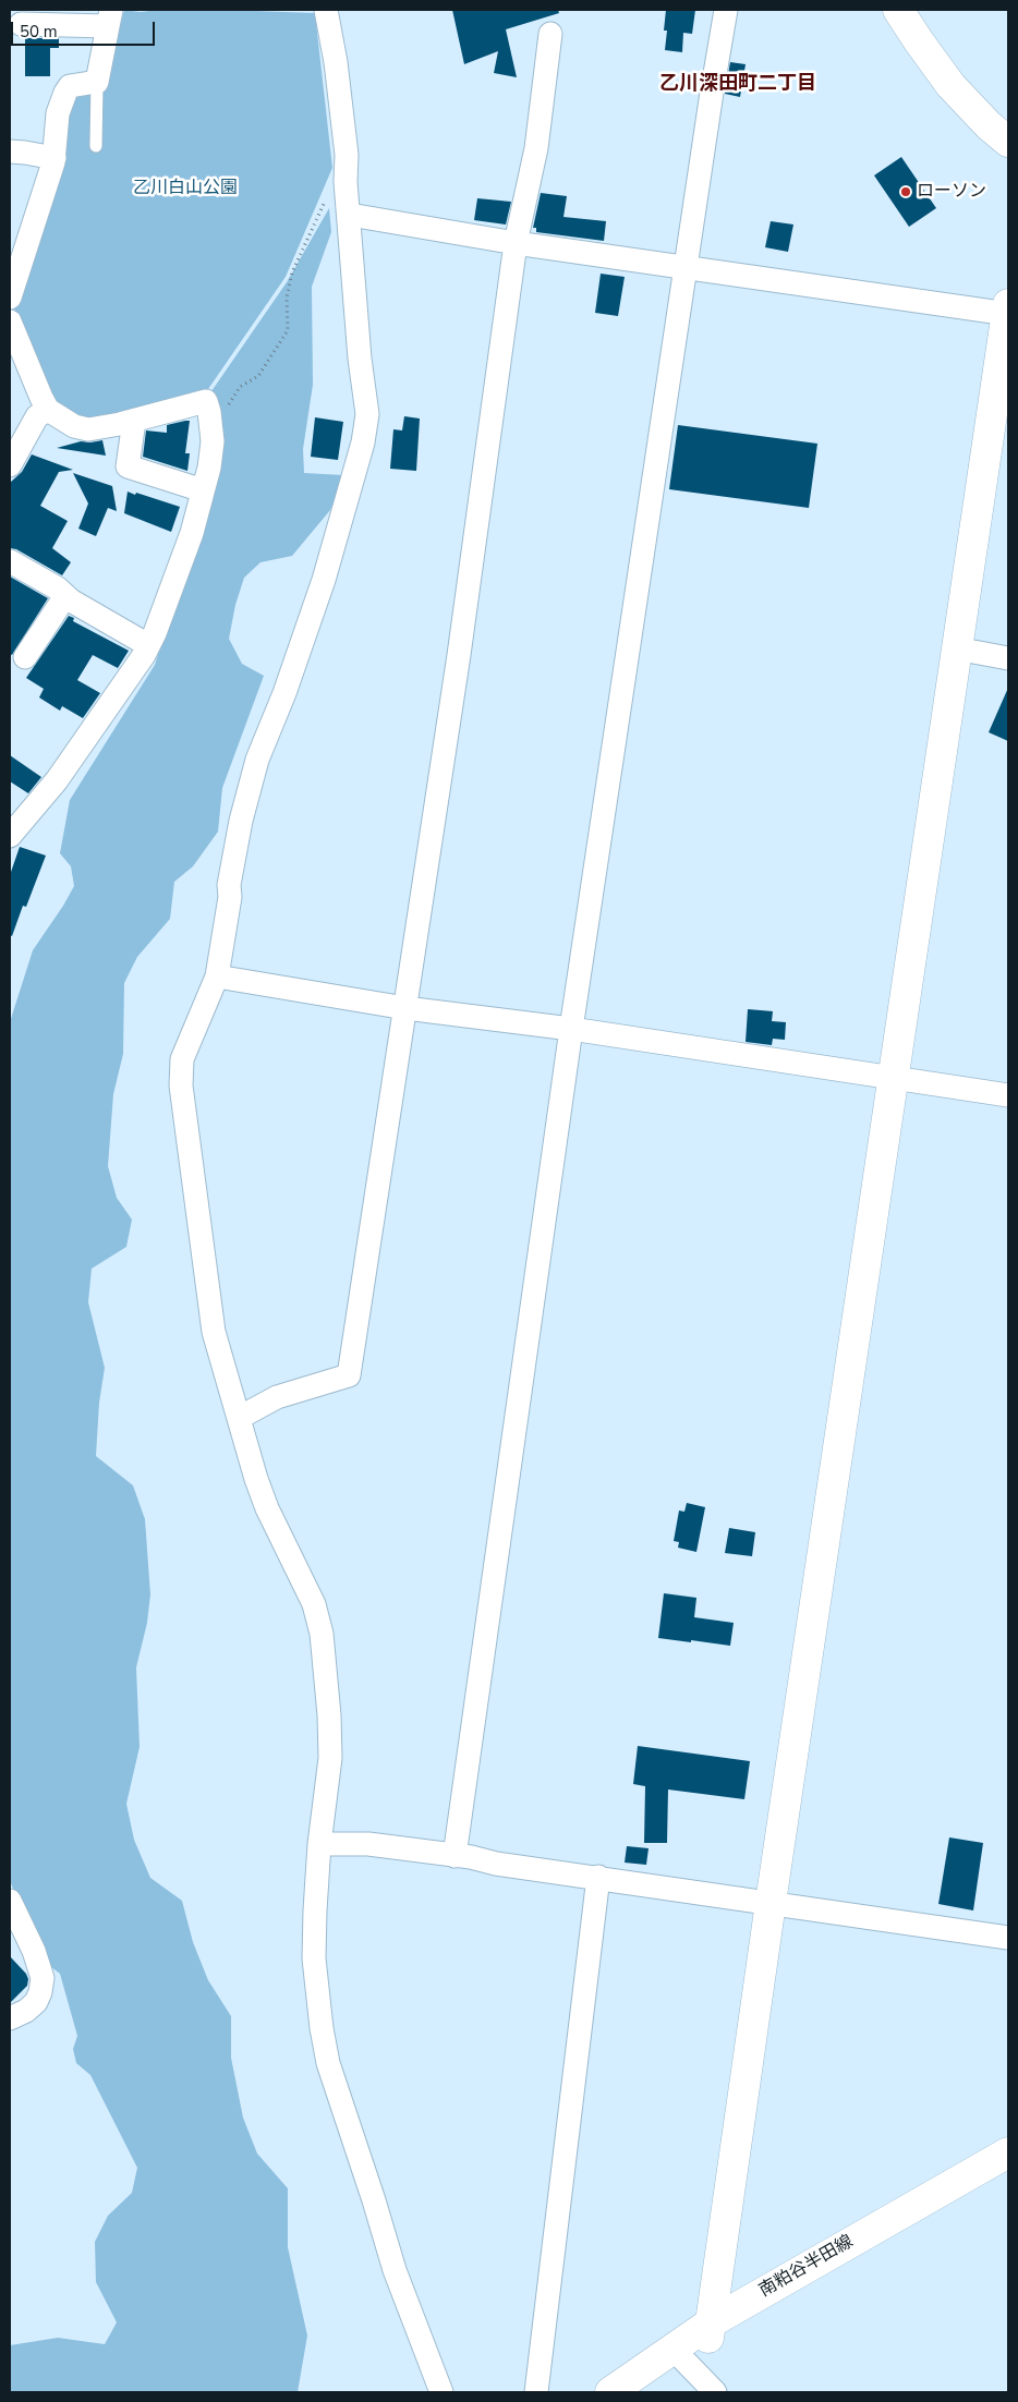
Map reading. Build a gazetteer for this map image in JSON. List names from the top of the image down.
{
  "streets": {
    "street": ["南粕谷半田線"]
  },
  "districts": ["乙川深田町二丁目"],
  "parks": ["乙川白山公園"],
  "places": ["ローソン"],
  "scale_bar": "50 m"
}
